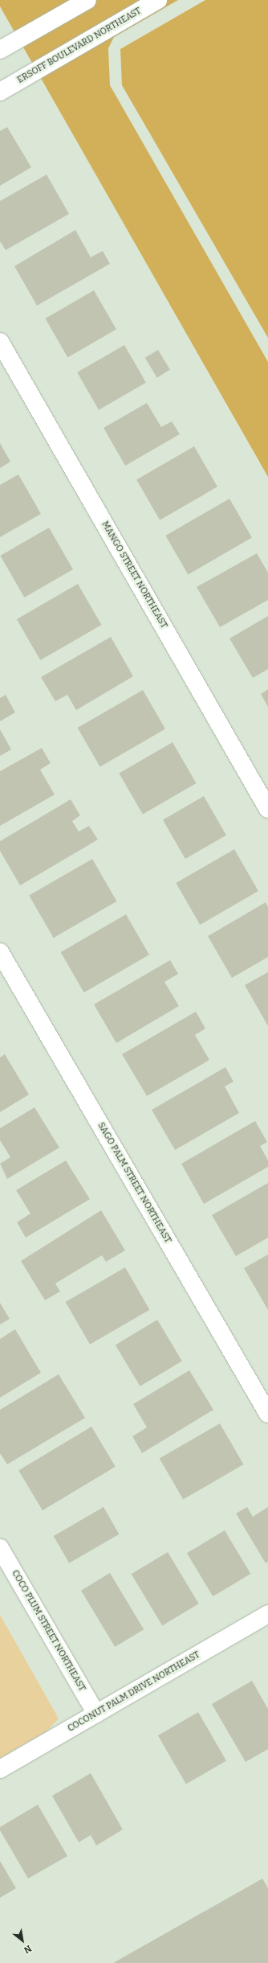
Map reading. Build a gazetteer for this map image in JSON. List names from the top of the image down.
{
  "streets": {
    "street": [
      "ERSOFF BOULEVARD NORTHEAST",
      "MANGO STREET NORTHEAST",
      "SAGO PALM STREET NORTHEAST",
      "COCO PLUM STREET NORTHEAST",
      "COCONUT PALM DRIVE NORTHEAST"
    ]
  },
  "crossings": [
    ["COCO PLUM STREET NORTHEAST", "COCONUT PALM DRIVE NORTHEAST"]
  ],
  "north": "bottom right"
}
